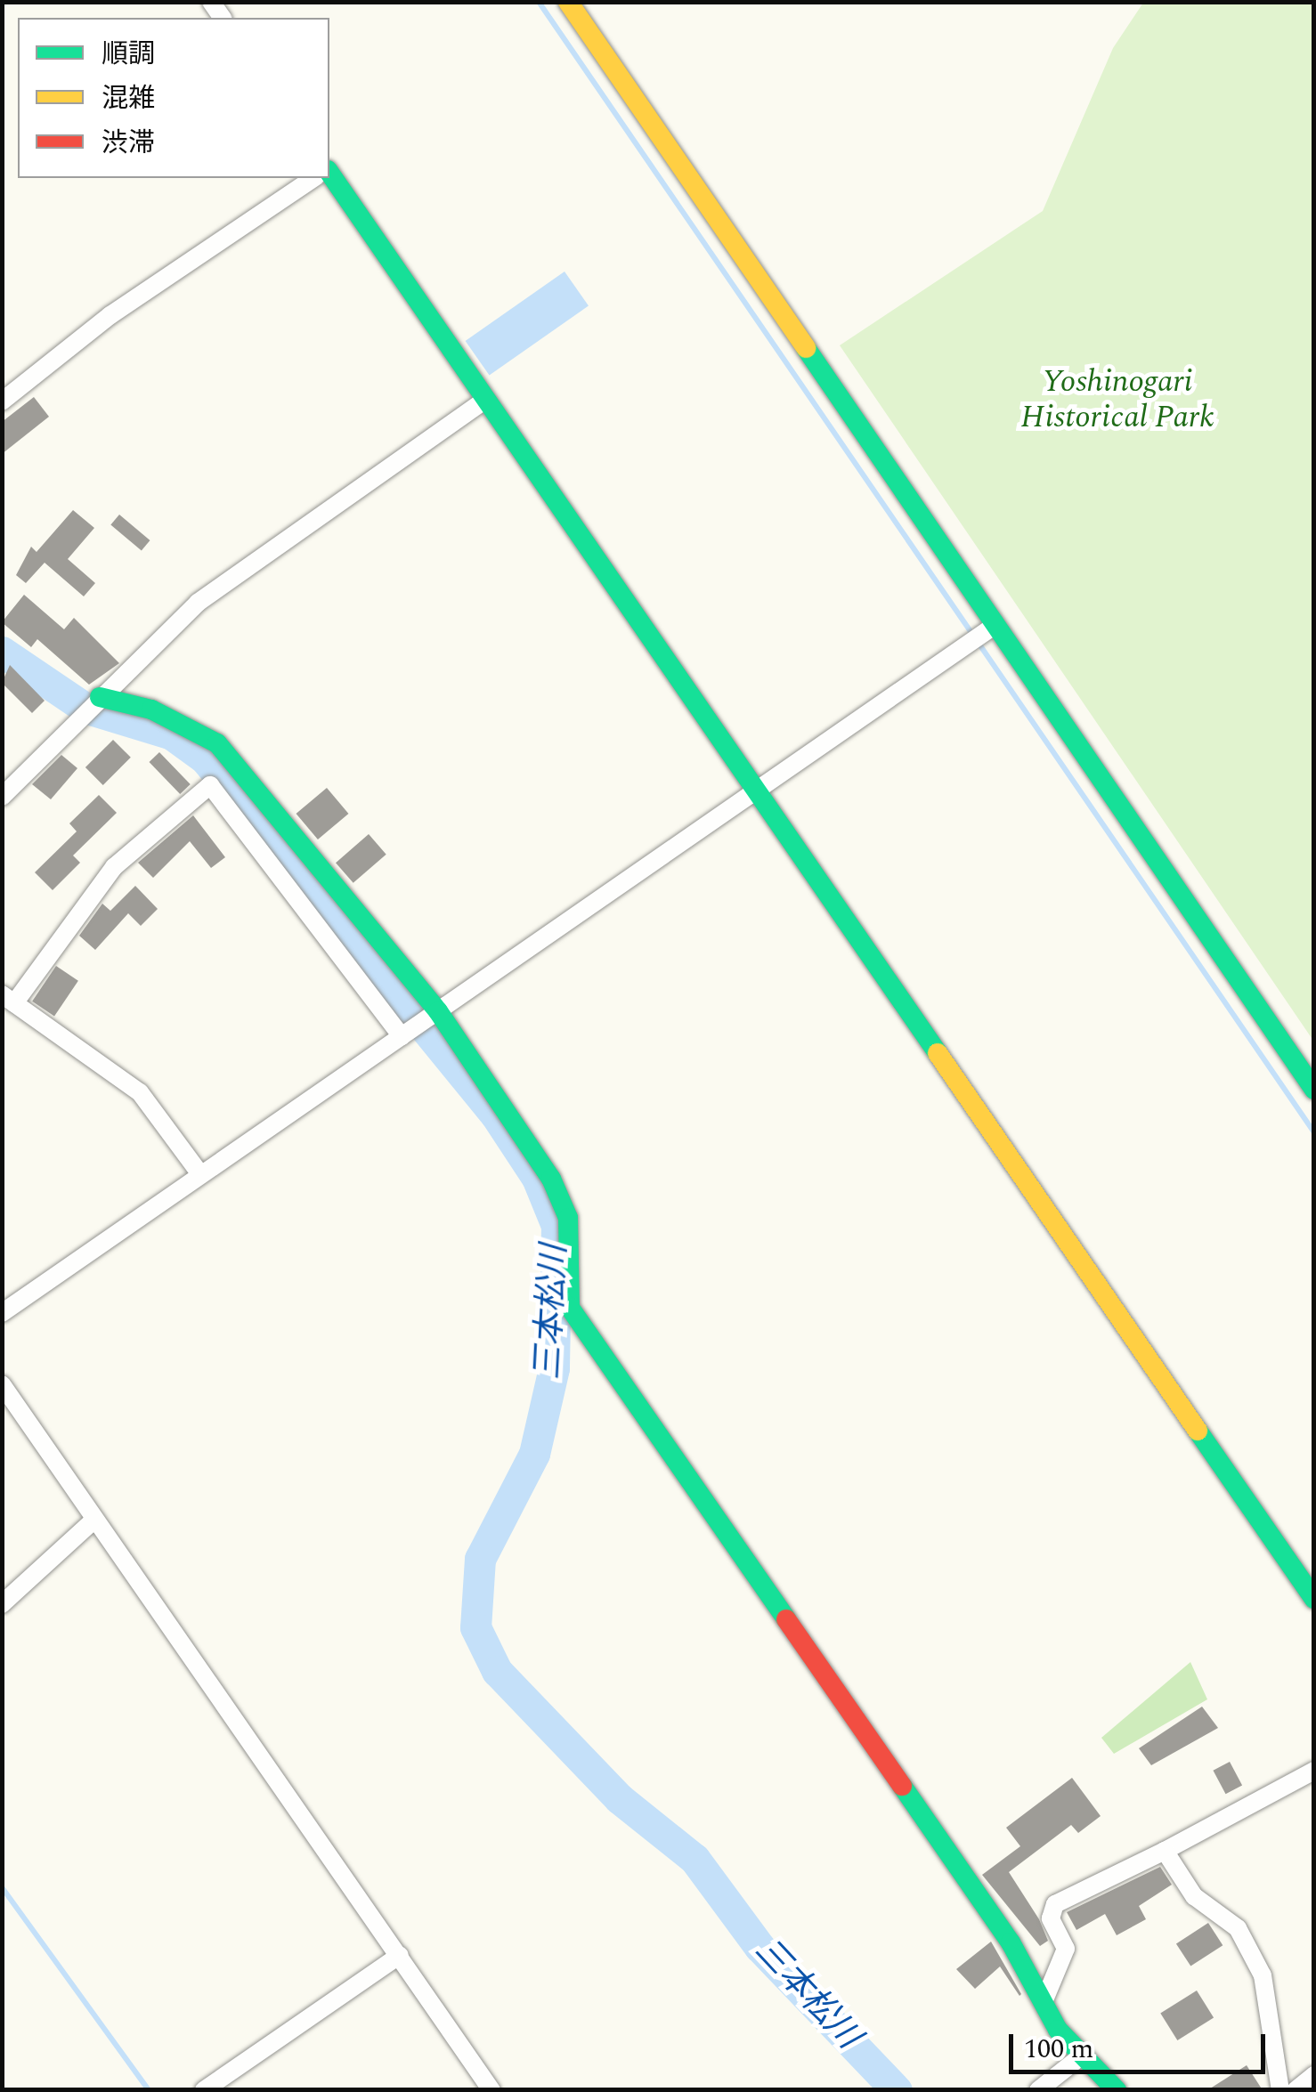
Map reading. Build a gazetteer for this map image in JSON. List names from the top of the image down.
{
  "water": ["三本松川"],
  "parks": ["Yoshinogari Historical Park"],
  "legend": ["順調", "混雑", "渋滞"],
  "scale_bar": "100 m"
}
